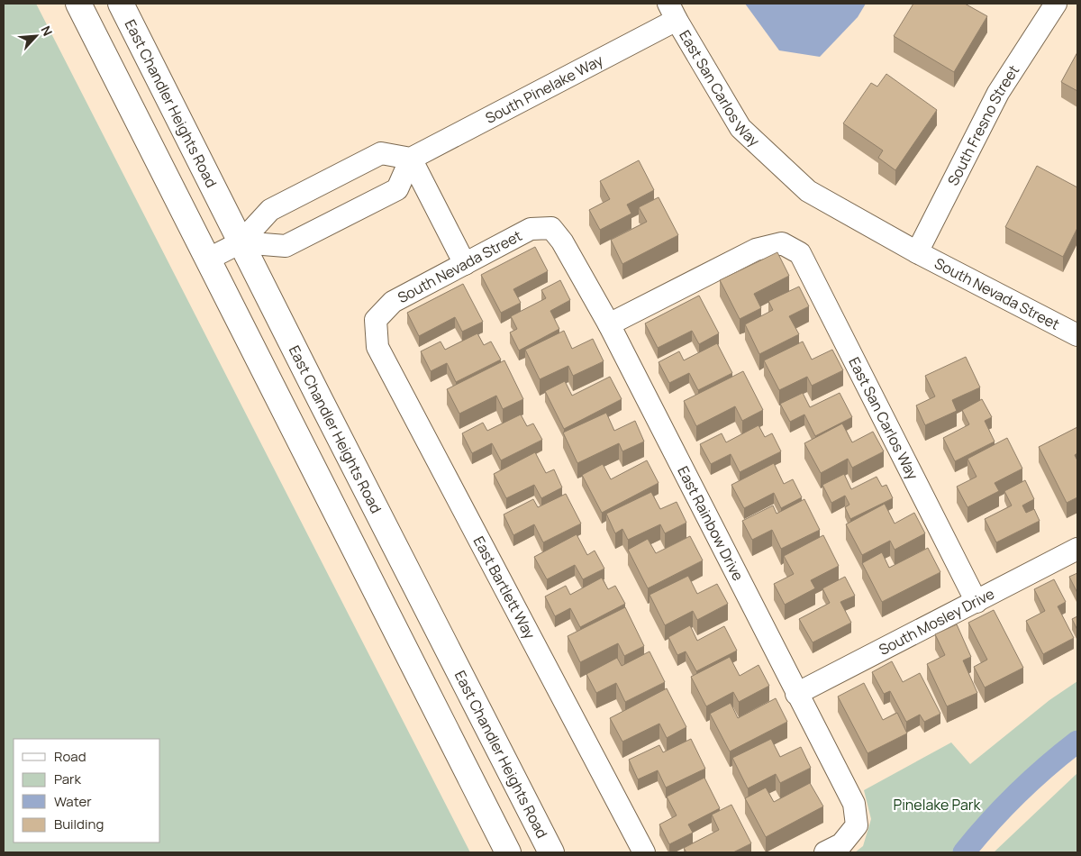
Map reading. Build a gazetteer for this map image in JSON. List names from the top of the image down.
{
  "streets": {
    "main road": ["East Chandler Heights Road"],
    "street": [
      "East San Carlos Way",
      "South Pinelake Way",
      "South Fresno Street",
      "South Nevada Street",
      "East Rainbow Drive",
      "East Bartlett Way",
      "South Mosley Drive"
    ]
  },
  "crossings": [
    ["East San Carlos Way", "South Pinelake Way"],
    ["East San Carlos Way", "South Fresno Street"],
    ["East San Carlos Way", "South Nevada Street"],
    ["East San Carlos Way", "East Rainbow Drive"],
    ["East San Carlos Way", "South Mosley Drive"],
    ["South Fresno Street", "South Nevada Street"],
    ["South Nevada Street", "East Rainbow Drive"],
    ["South Nevada Street", "East Bartlett Way"],
    ["East Rainbow Drive", "South Mosley Drive"]
  ],
  "parks": ["Pinelake Park"],
  "legend": [
    "Road",
    "Park",
    "Water",
    "Building"
  ],
  "north": "top right"
}
